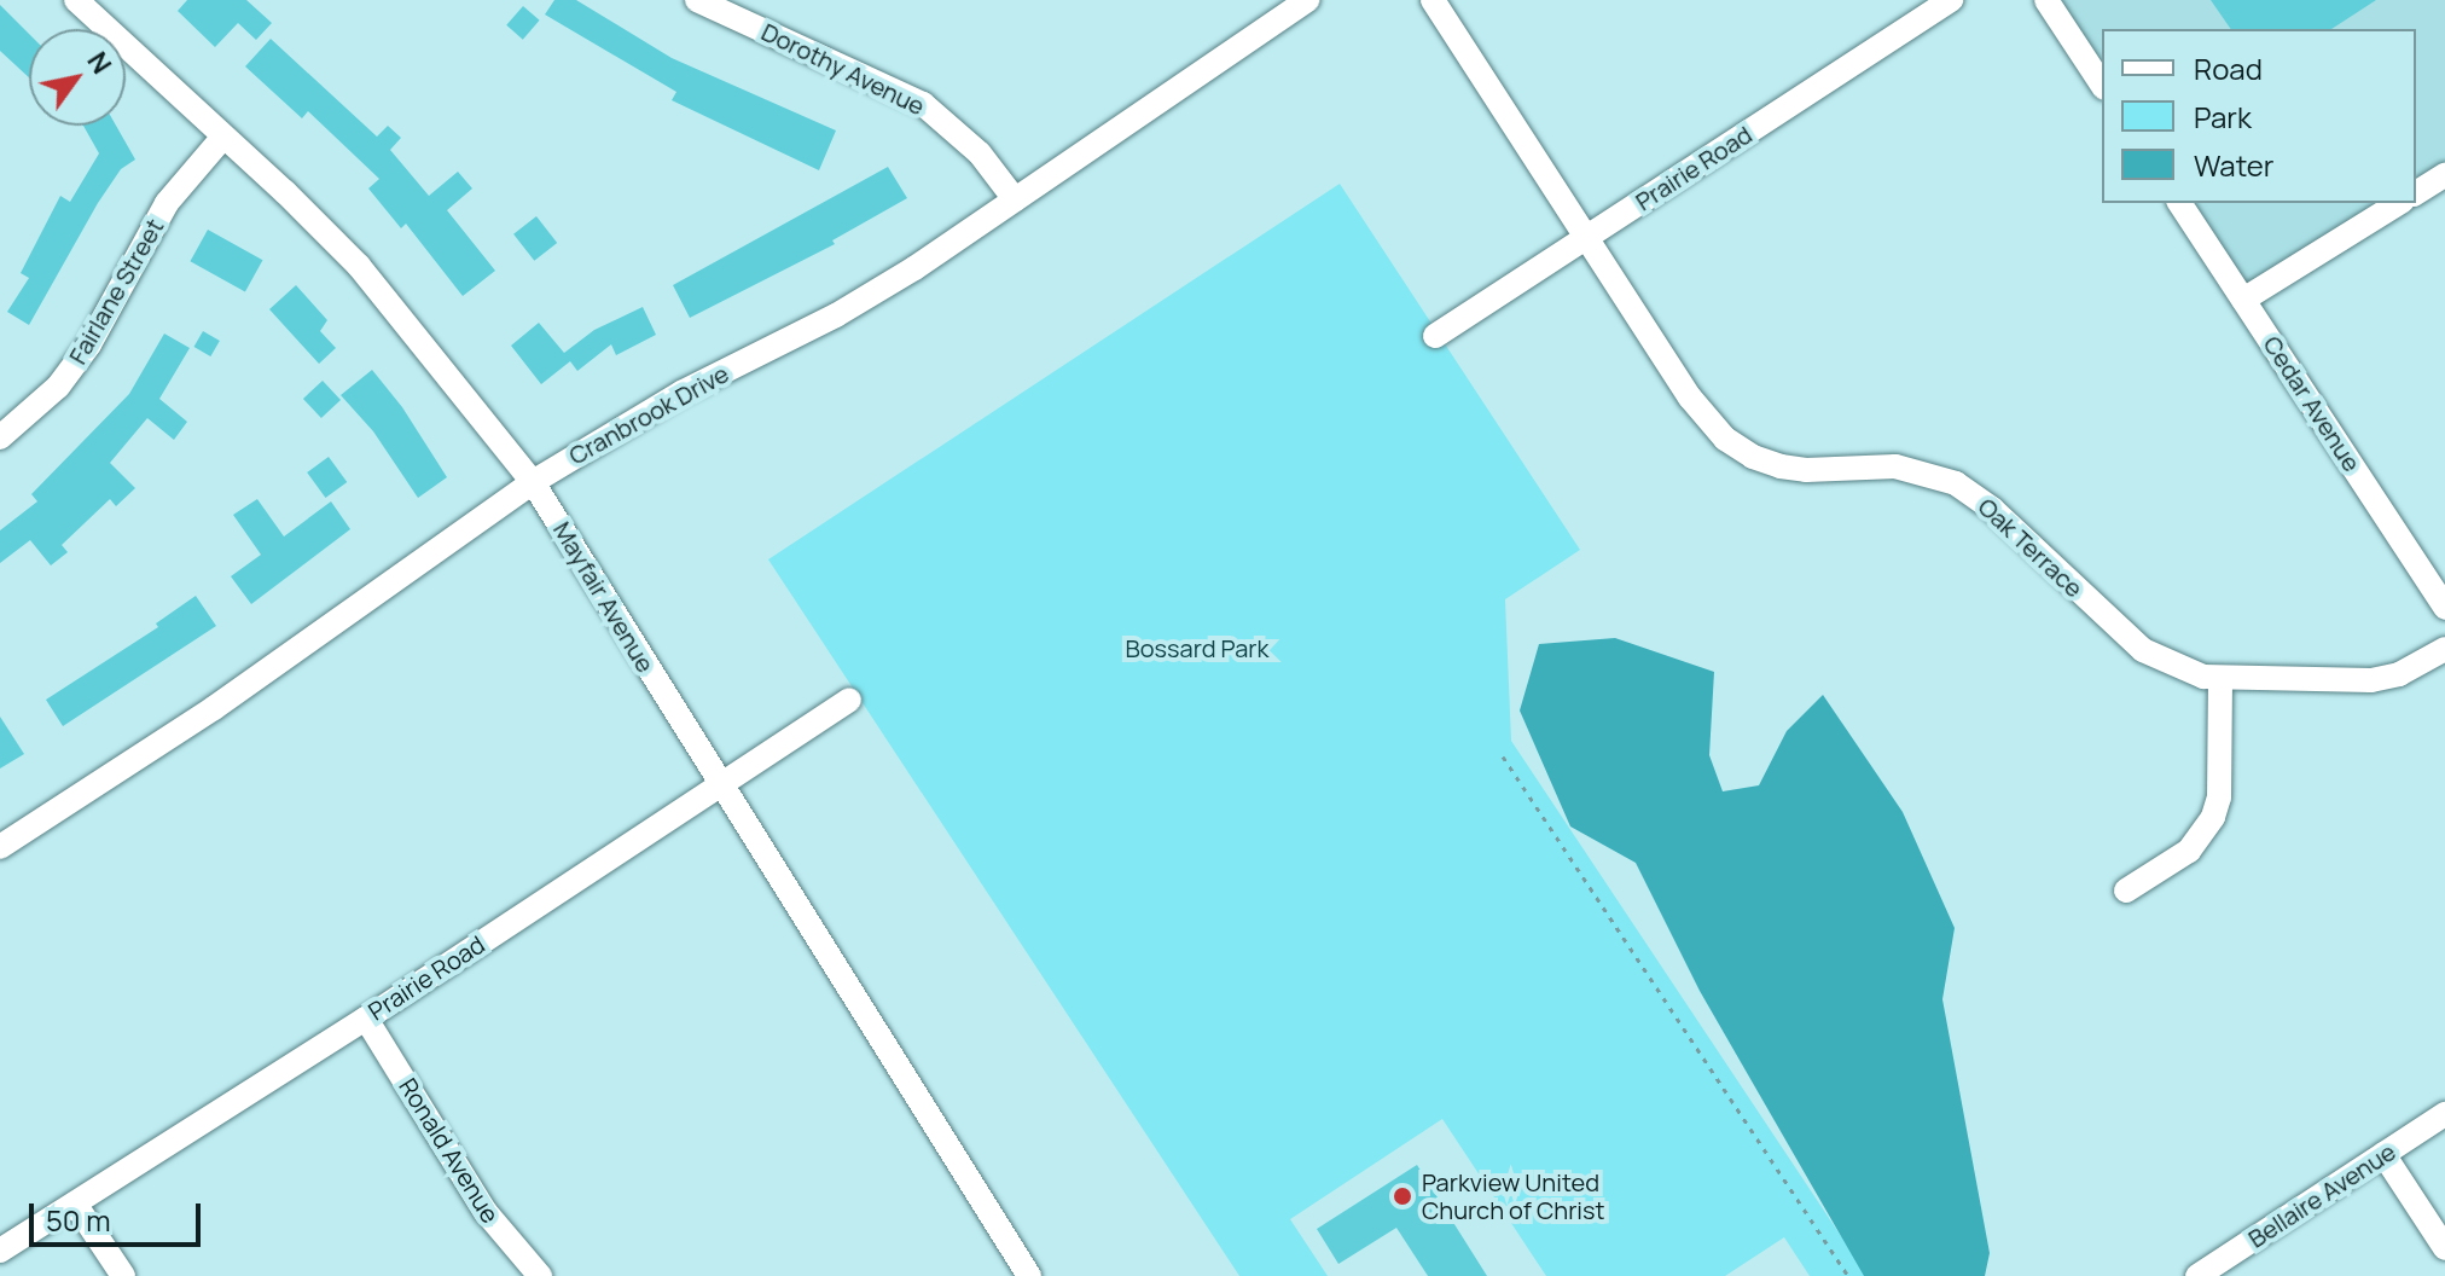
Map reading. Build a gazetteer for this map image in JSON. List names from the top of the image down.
{
  "streets": {
    "street": [
      "Dorothy Avenue",
      "Prairie Road",
      "Fairlane Street",
      "Cedar Avenue",
      "Cranbrook Drive",
      "Oak Terrace",
      "Mayfair Avenue",
      "Ronald Avenue",
      "Bellaire Avenue"
    ]
  },
  "crossings": [
    ["Dorothy Avenue", "Cranbrook Drive"],
    ["Prairie Road", "Oak Terrace"],
    ["Prairie Road", "Mayfair Avenue"],
    ["Prairie Road", "Ronald Avenue"],
    ["Fairlane Street", "Mayfair Avenue"],
    ["Cranbrook Drive", "Mayfair Avenue"]
  ],
  "parks": ["Bossard Park"],
  "places": ["Parkview United Church of Christ"],
  "legend": ["Road", "Park", "Water"],
  "scale_bar": "50 m",
  "north": "top right"
}
